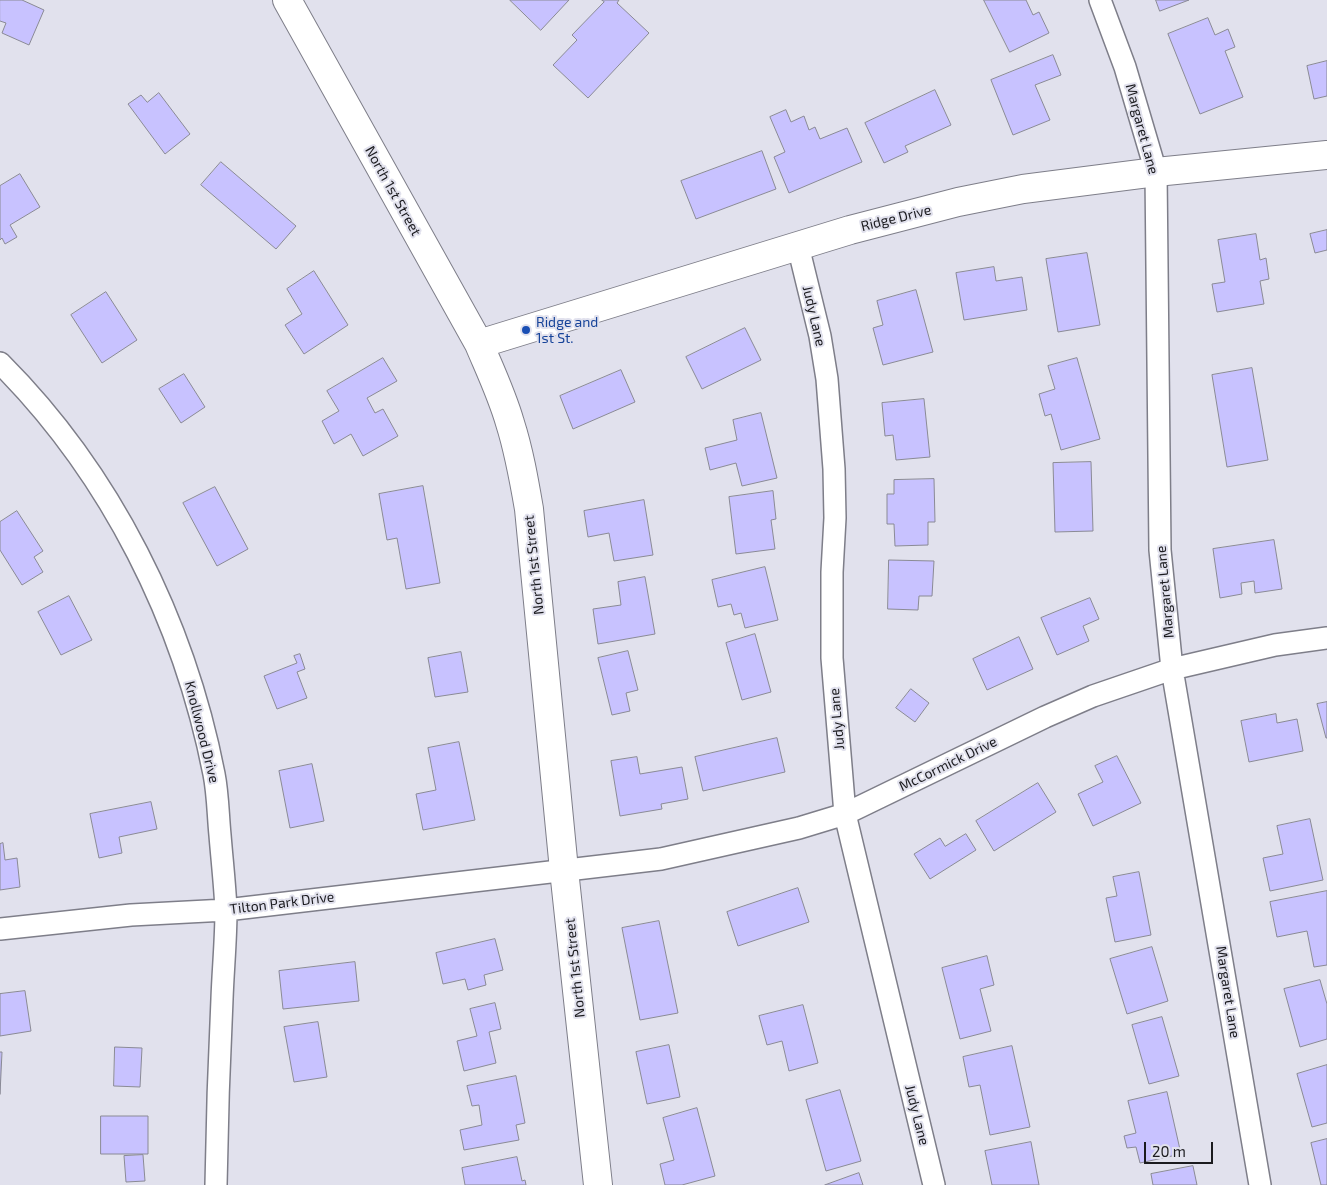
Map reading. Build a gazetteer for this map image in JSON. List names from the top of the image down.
{
  "streets": {
    "street": [
      "Margaret Lane",
      "North 1st Street",
      "Ridge Drive",
      "Judy Lane",
      "Knollwood Drive",
      "McCormick Drive",
      "Tilton Park Drive"
    ]
  },
  "crossings": [
    ["Margaret Lane", "Ridge Drive"],
    ["Margaret Lane", "McCormick Drive"],
    ["North 1st Street", "Ridge Drive"],
    ["North 1st Street", "McCormick Drive"],
    ["North 1st Street", "Tilton Park Drive"],
    ["Ridge Drive", "Judy Lane"],
    ["Judy Lane", "McCormick Drive"],
    ["Knollwood Drive", "Tilton Park Drive"],
    ["McCormick Drive", "Tilton Park Drive"]
  ],
  "places": ["Ridge and 1st St."],
  "scale_bar": "20 m"
}
